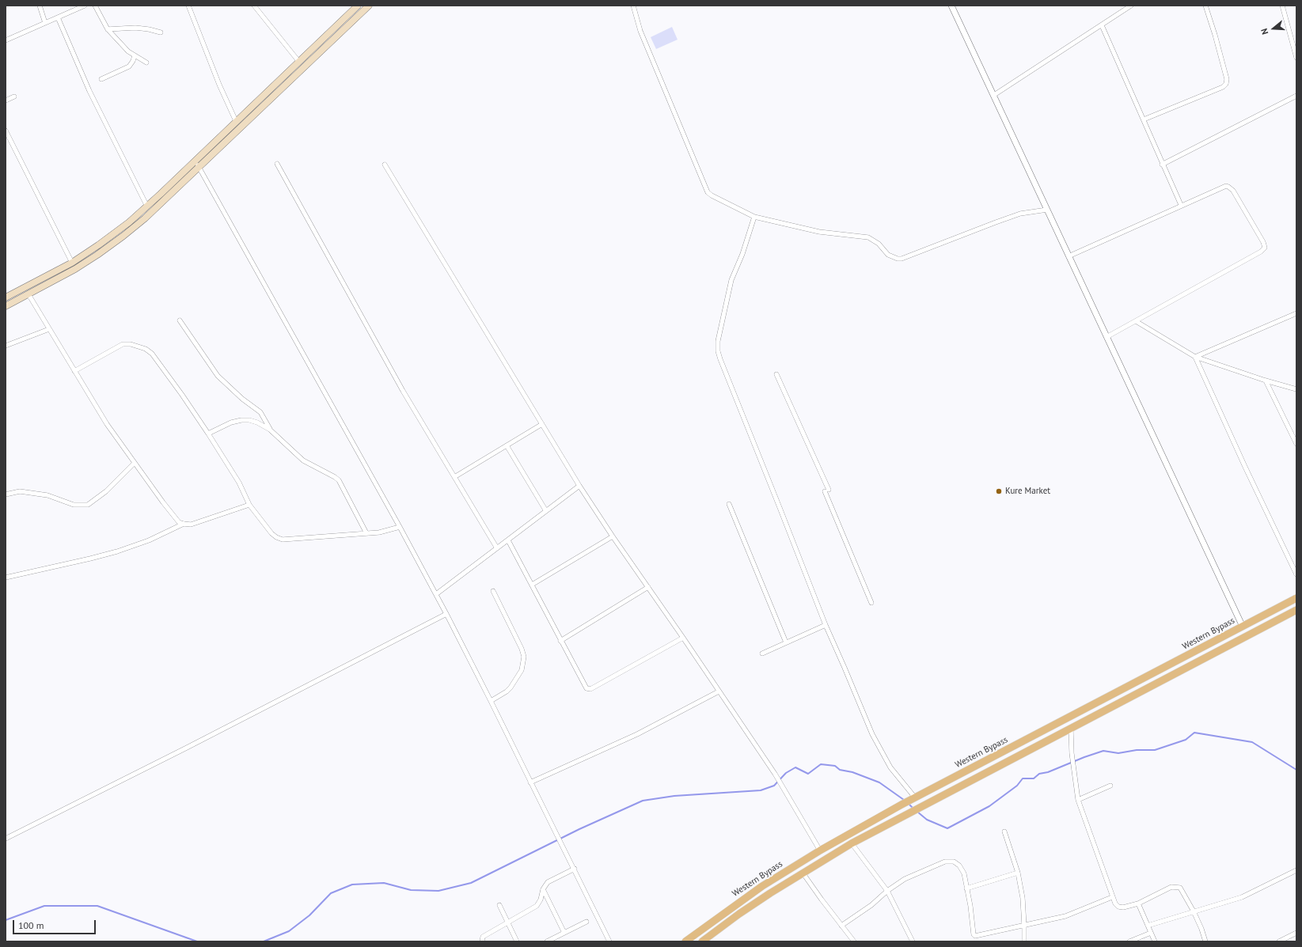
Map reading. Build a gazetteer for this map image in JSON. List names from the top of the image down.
{
  "streets": {
    "main road": ["Western Bypass"]
  },
  "places": ["Kure Market"],
  "scale_bar": "100 m",
  "north": "left"
}
